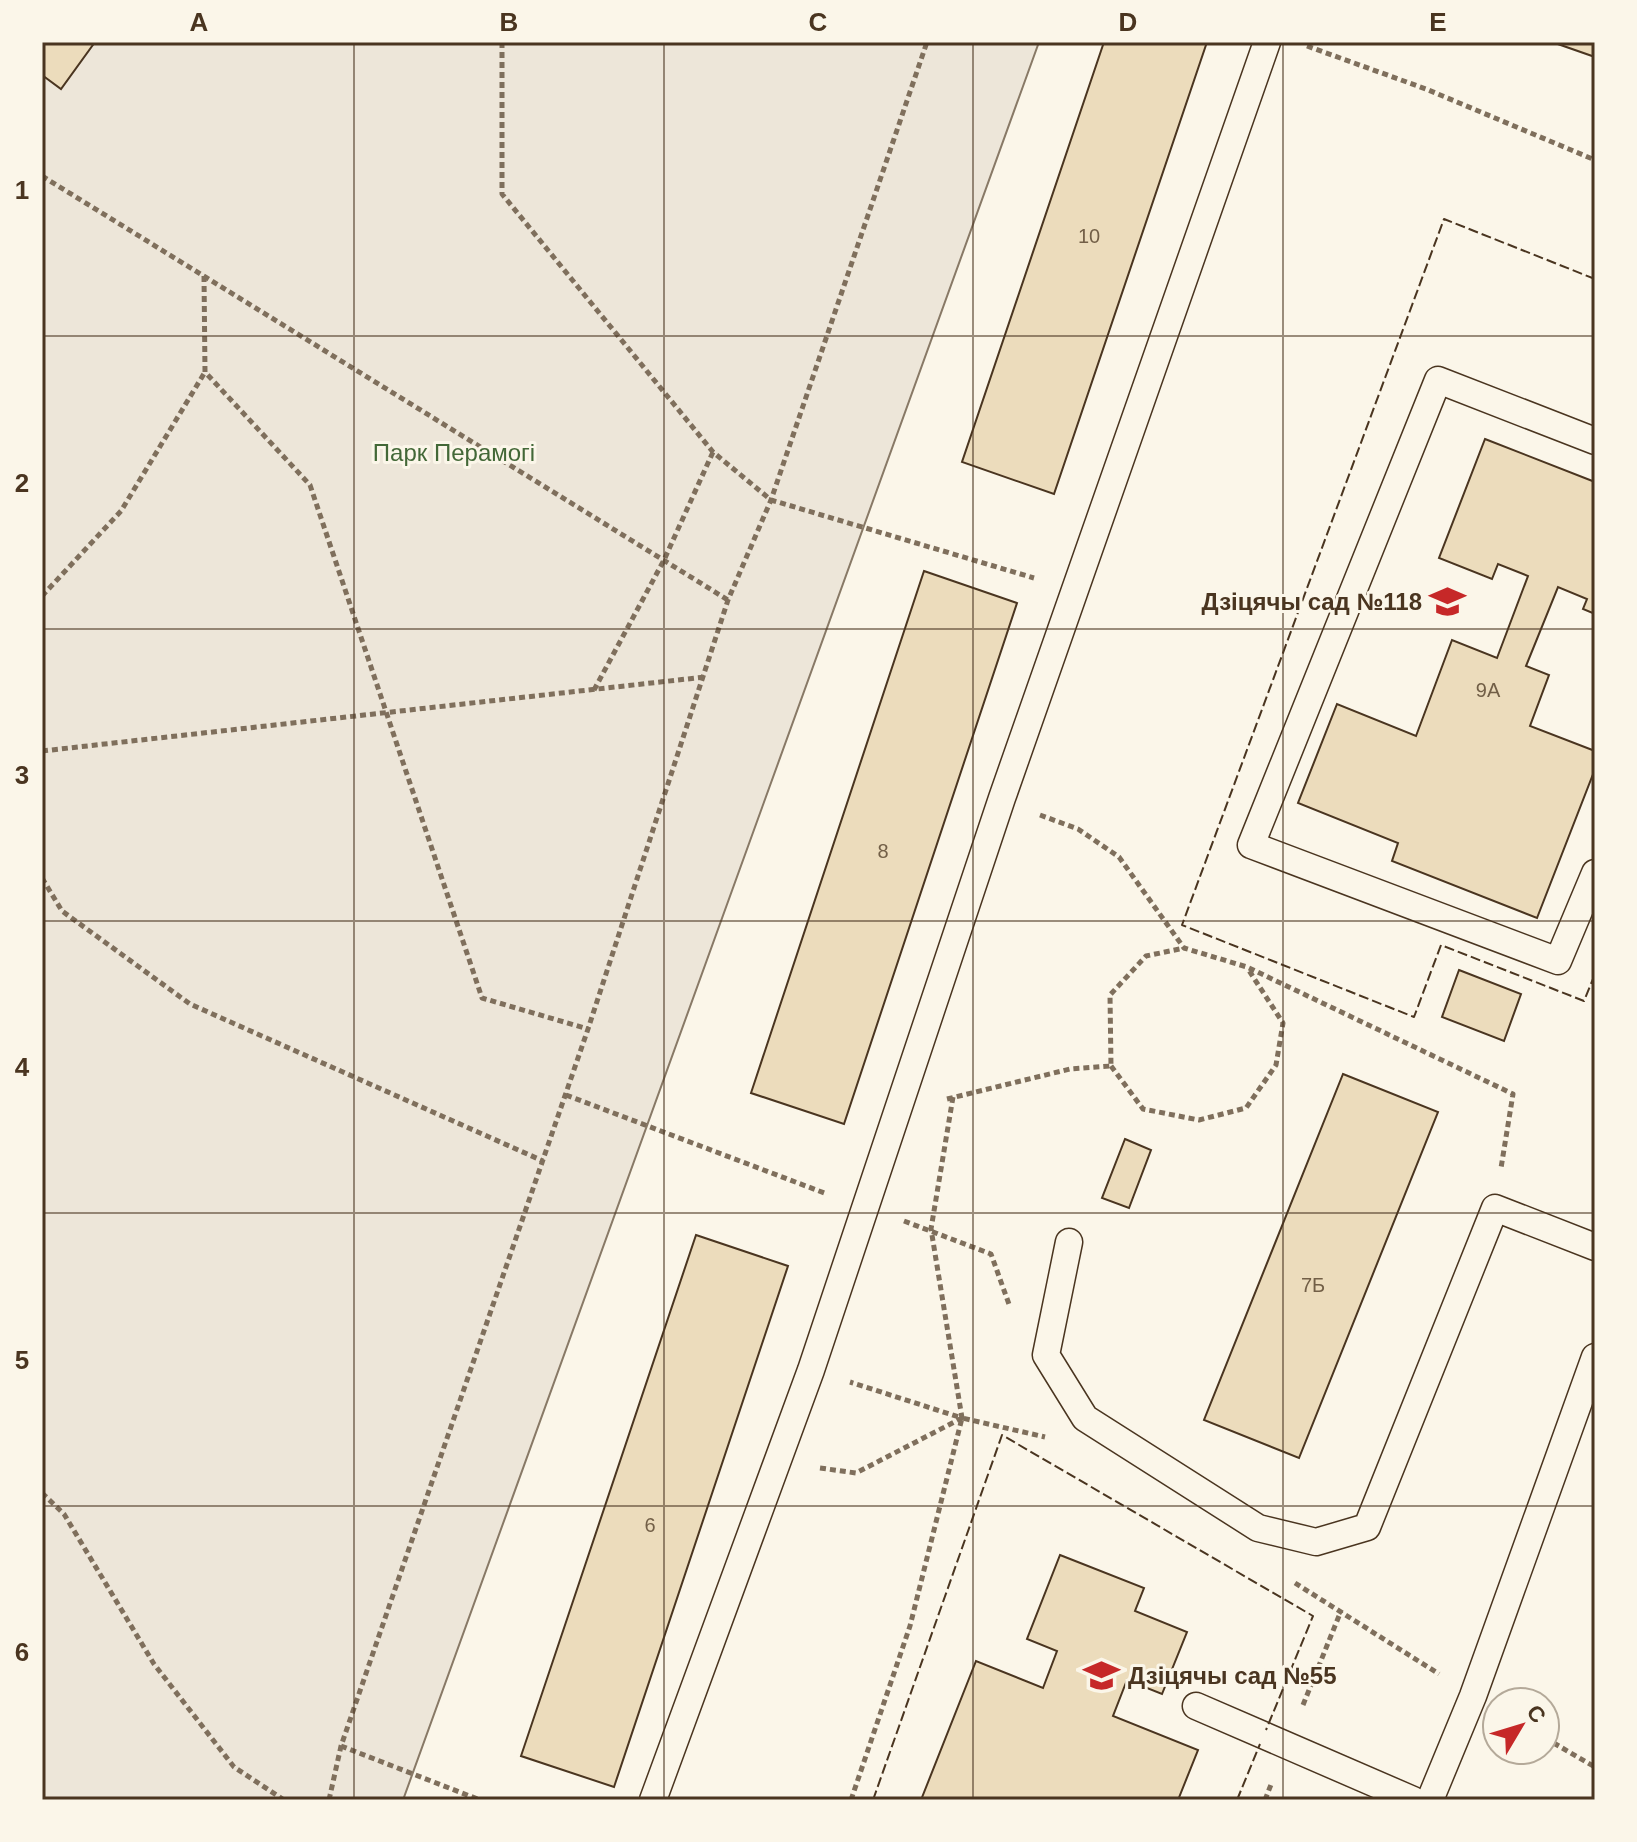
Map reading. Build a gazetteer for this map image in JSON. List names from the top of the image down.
{
  "parks": ["Парк Перамогі"],
  "places": {
    "school or university": ["Дзіцячы сад №118", "Дзіцячы сад №55"]
  },
  "house_numbers": [
    "10",
    "9А",
    "8",
    "7Б",
    "6"
  ],
  "north": "top right",
  "grid": {
    "columns": [
      "A",
      "B",
      "C",
      "D",
      "E"
    ],
    "rows": [
      "1",
      "2",
      "3",
      "4",
      "5",
      "6"
    ]
  }
}
